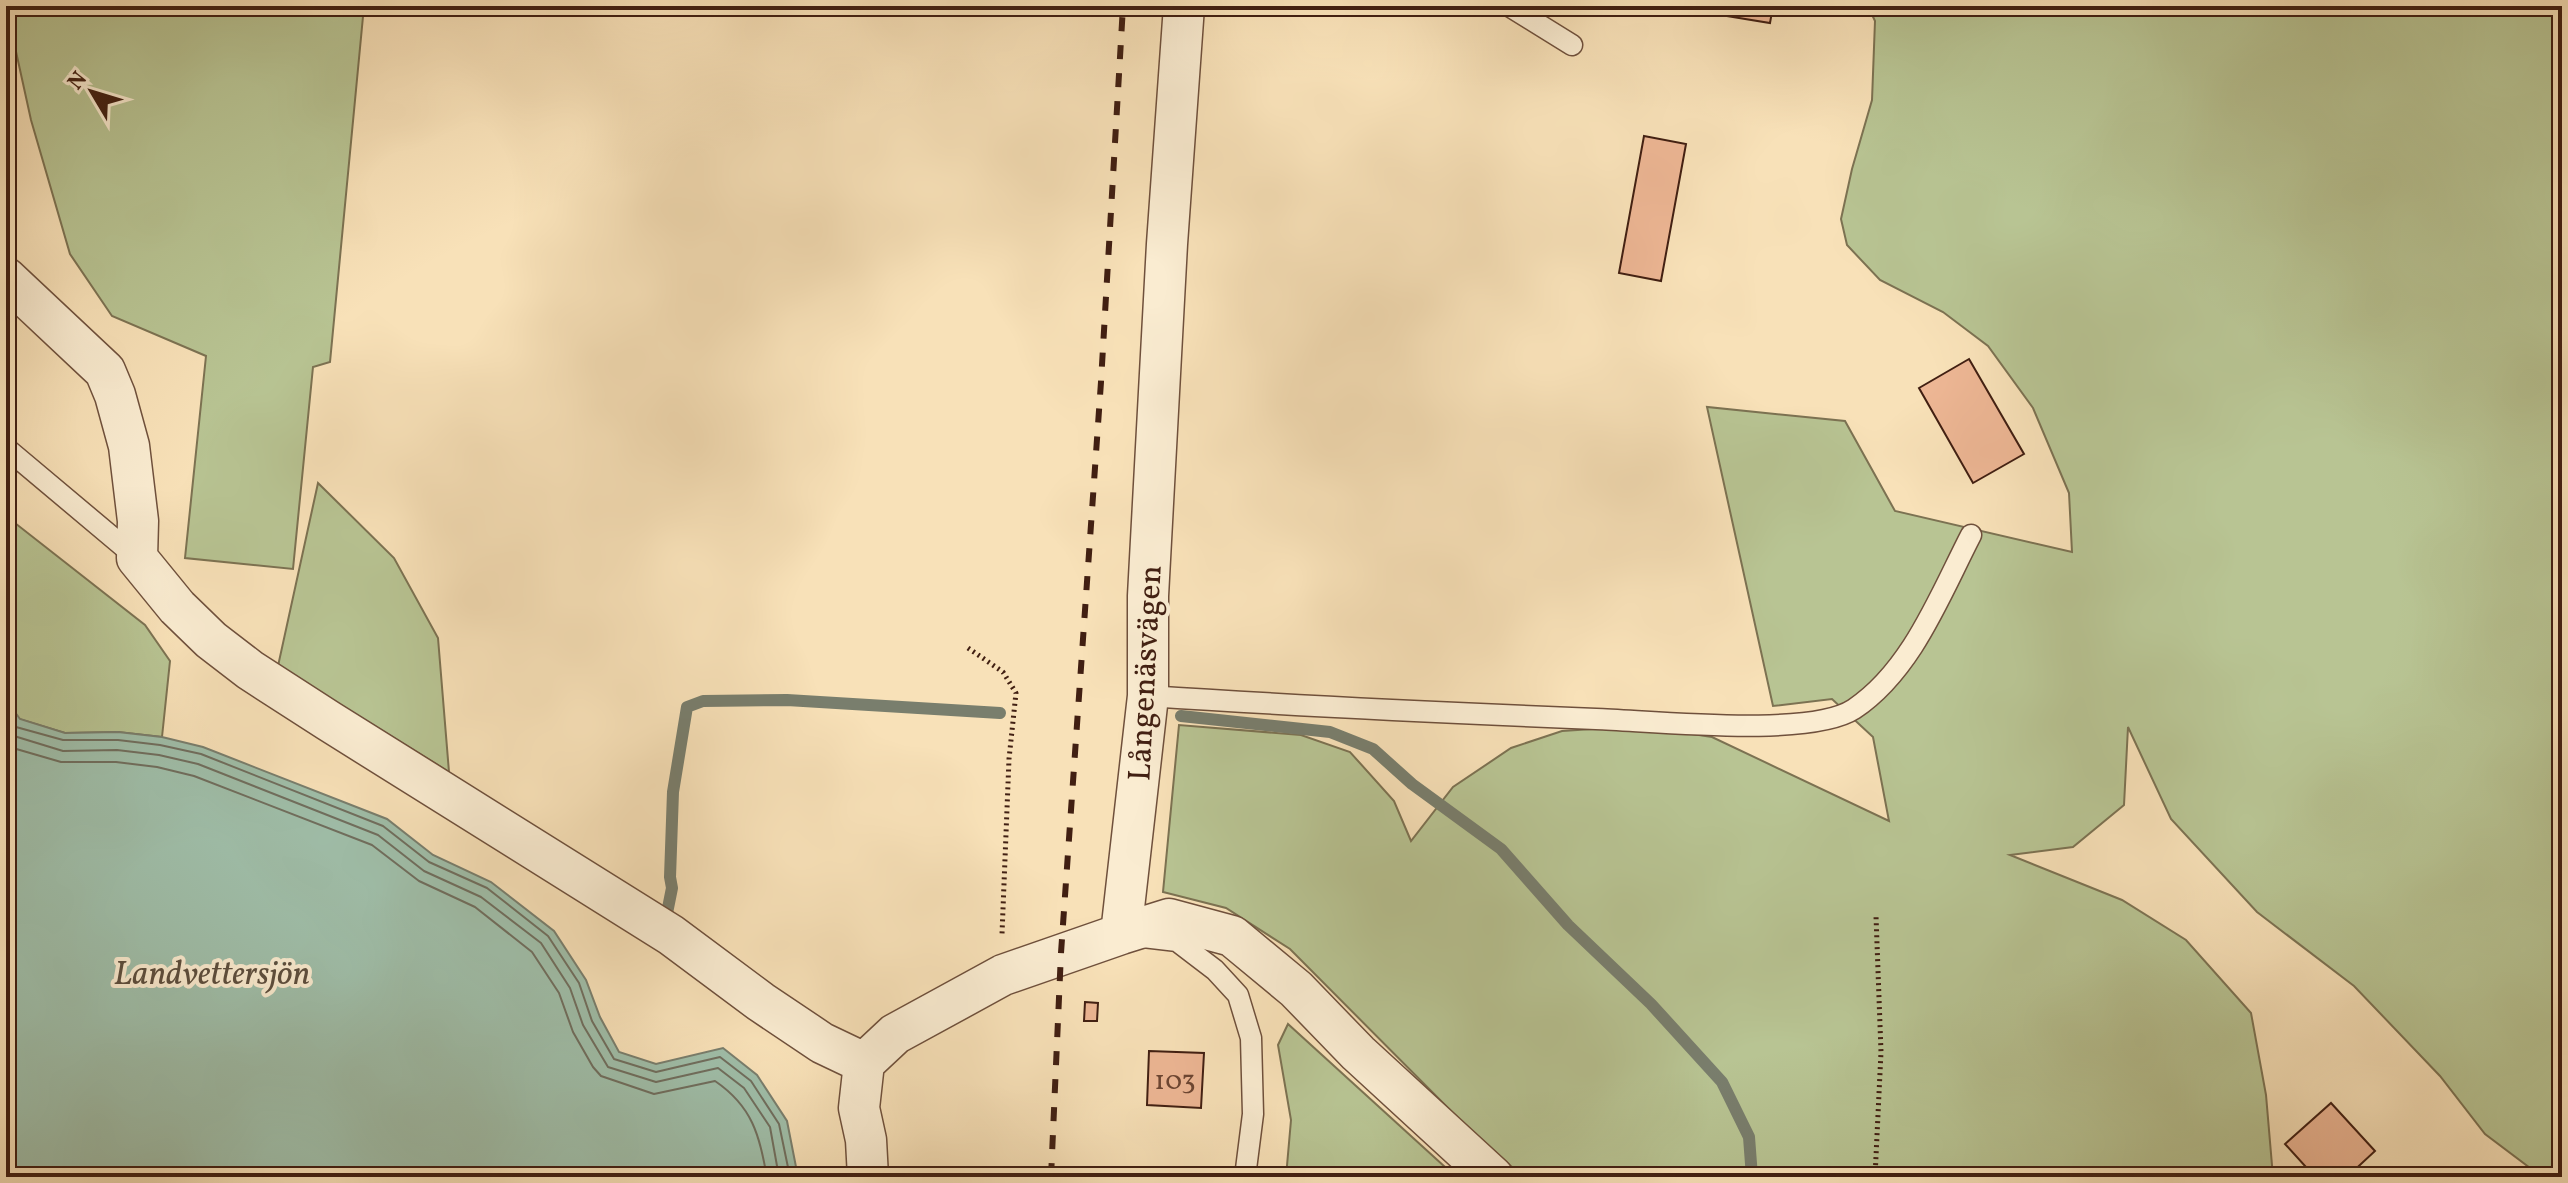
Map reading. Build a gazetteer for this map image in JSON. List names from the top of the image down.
{
  "streets": {
    "street": ["Långenäsvägen"]
  },
  "water": ["Landvettersjön"],
  "house_numbers": ["103"],
  "north": "top left"
}
